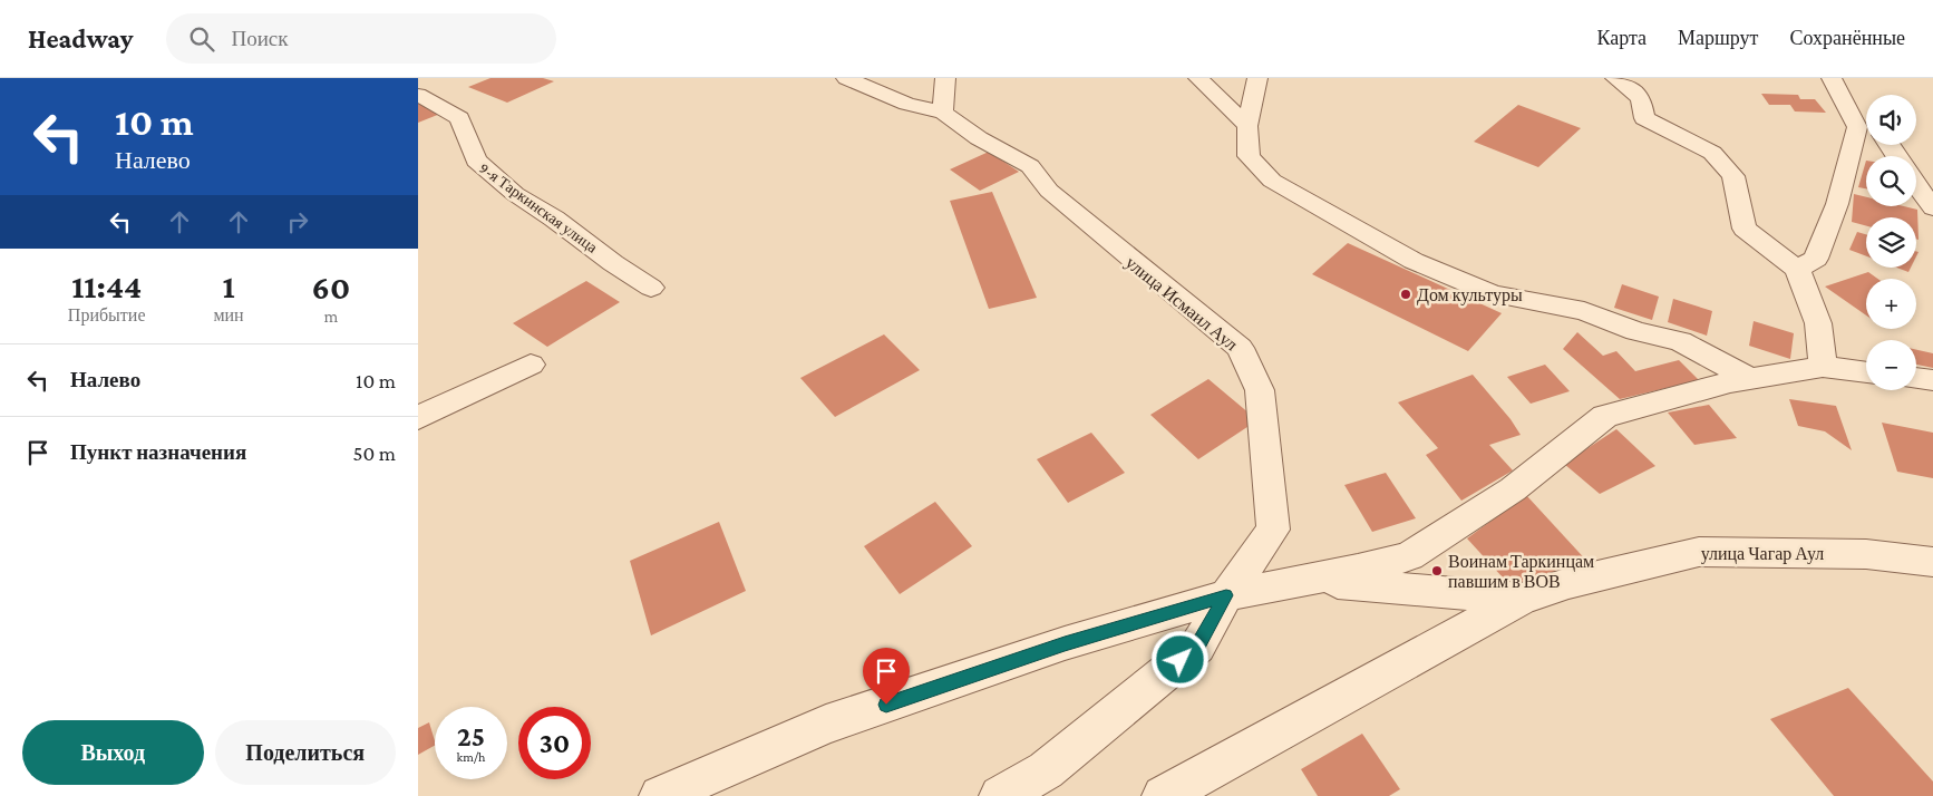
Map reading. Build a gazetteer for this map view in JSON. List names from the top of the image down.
{
  "streets": {
    "street": ["9-я Таркинская улица", "улица Исмаил Аул", "улица Чагар Аул"]
  },
  "places": ["Дом культуры", "Воинам Таркинцам павшим в ВОВ"],
  "page": {
    "header": "Headway",
    "search": "Поиск",
    "nav": ["Карта", "Маршрут", "Сохранённые"],
    "turn": ["10 m", "Налево"],
    "map_buttons": ["+", "−"],
    "eta": [
      "11:44",
      "Прибытие",
      "1",
      "мин",
      "60",
      "m"
    ],
    "list": [
      {
        "name": "Налево",
        "value": "10 m"
      },
      {
        "name": "Пункт назначения",
        "value": "50 m"
      }
    ],
    "speed": "25 km/h",
    "limit": "30",
    "buttons": ["Выход", "Поделиться"]
  }
}
